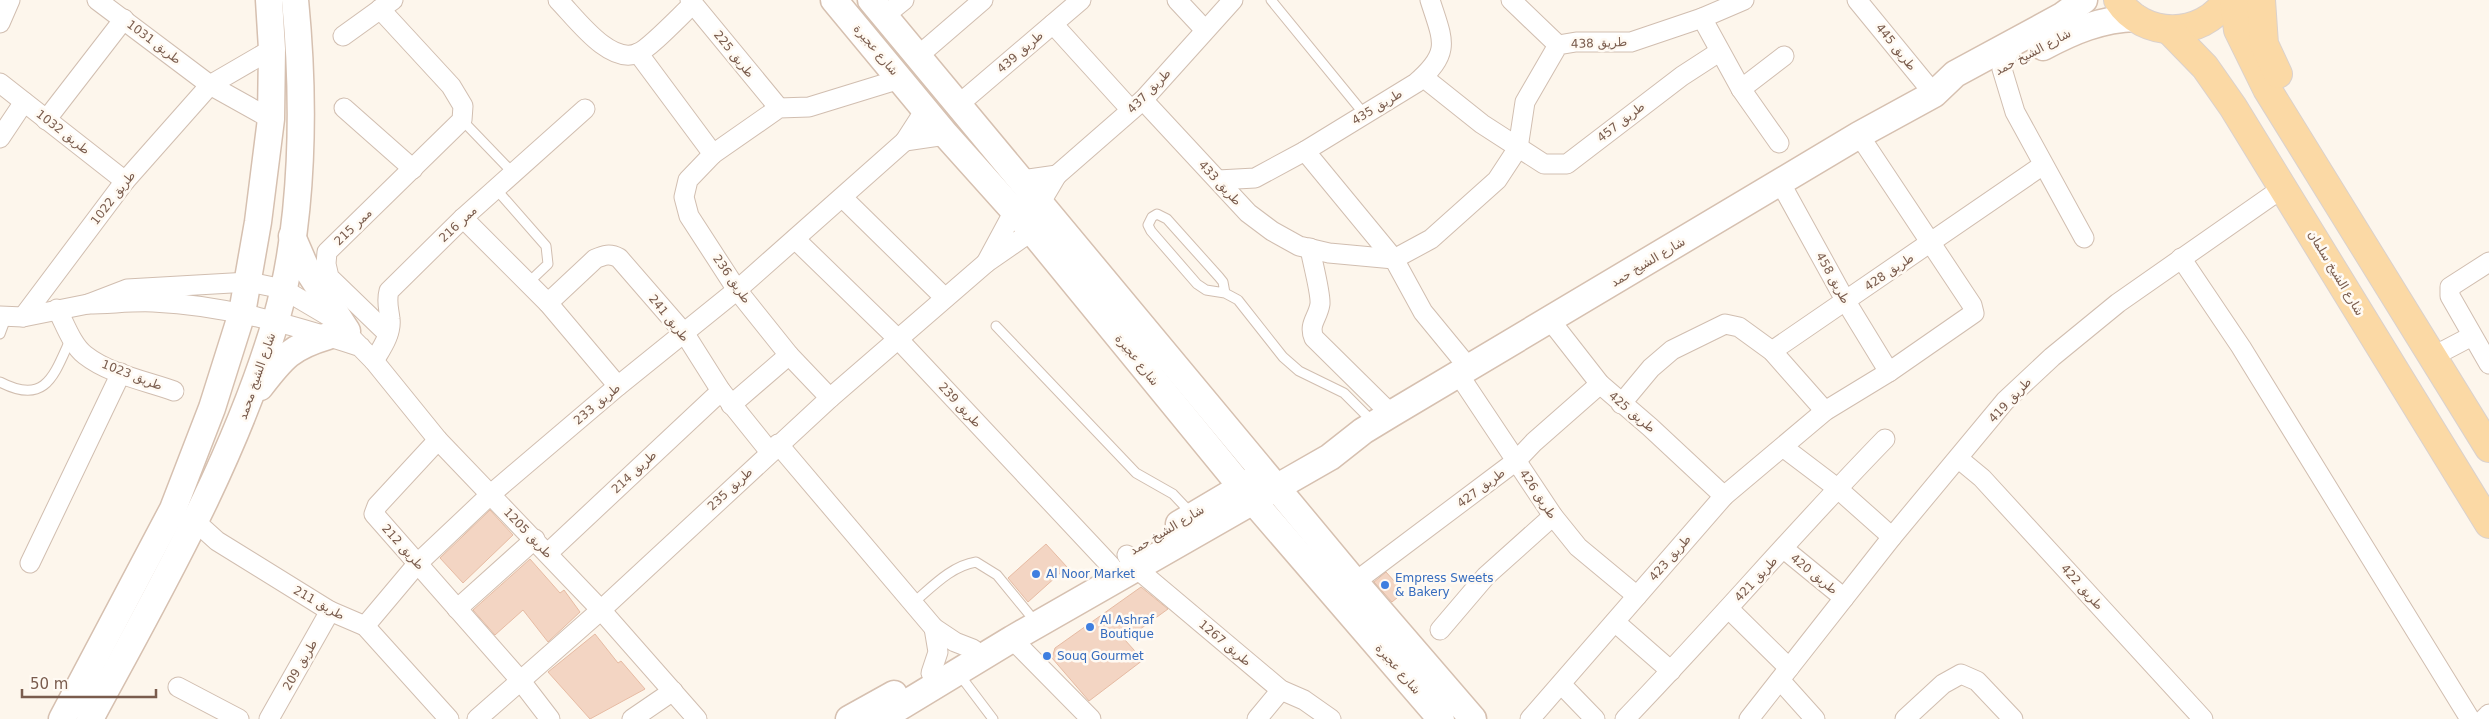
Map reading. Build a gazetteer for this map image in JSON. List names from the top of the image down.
{
  "streets": {
    "main road": ["شارع الشيخ سلمان"],
    "street": [
      "طريق 1031",
      "طريق 438",
      "طريق 445",
      "شارع عجيرة",
      "طريق 439",
      "شارع الشيخ حمد",
      "طريق 225",
      "طريق 437",
      "طريق 435",
      "طريق 457",
      "طريق 1032",
      "طريق 433",
      "طريق 1022",
      "ممر 216",
      "ممر 215",
      "طريق 428",
      "طريق 458",
      "طريق 236",
      "طريق 241",
      "طريق 1023",
      "شارع الشيخ محمد",
      "طريق 419",
      "طريق 233",
      "طريق 239",
      "طريق 425",
      "طريق 214",
      "طريق 427",
      "طريق 235",
      "طريق 426",
      "طريق 1205",
      "طريق 212",
      "طريق 423",
      "طريق 420",
      "طريق 421",
      "طريق 422",
      "طريق 211",
      "طريق 1267",
      "طريق 209"
    ]
  },
  "crossings": [
    ["طريق 1031", "طريق 1022"],
    ["طريق 438", "طريق 457"],
    ["طريق 445", "شارع الشيخ حمد"],
    ["شارع عجيرة", "طريق 439"],
    ["شارع عجيرة", "شارع الشيخ حمد"],
    ["شارع عجيرة", "طريق 437"],
    ["شارع عجيرة", "طريق 233"],
    ["شارع عجيرة", "طريق 427"],
    ["شارع عجيرة", "طريق 235"],
    ["طريق 439", "طريق 433"],
    ["شارع الشيخ حمد", "طريق 458"],
    ["شارع الشيخ حمد", "طريق 241"],
    ["شارع الشيخ حمد", "طريق 239"],
    ["شارع الشيخ حمد", "طريق 425"],
    ["شارع الشيخ حمد", "طريق 426"],
    ["شارع الشيخ حمد", "طريق 1267"],
    ["طريق 437", "طريق 433"],
    ["طريق 435", "طريق 457"],
    ["طريق 435", "طريق 433"],
    ["طريق 435", "طريق 426"],
    ["طريق 1032", "طريق 1022"],
    ["طريق 433", "طريق 426"],
    ["ممر 216", "ممر 215"],
    ["ممر 216", "طريق 1205"],
    ["طريق 428", "طريق 458"],
    ["طريق 428", "طريق 423"],
    ["شارع الشيخ سلمان", "طريق 419"],
    ["طريق 458", "طريق 423"],
    ["طريق 236", "طريق 233"],
    ["طريق 236", "طريق 235"],
    ["طريق 241", "طريق 233"],
    ["طريق 241", "طريق 214"],
    ["طريق 241", "طريق 235"],
    ["شارع الشيخ محمد", "طريق 1205"],
    ["شارع الشيخ محمد", "طريق 211"],
    ["طريق 419", "طريق 420"],
    ["طريق 419", "طريق 422"],
    ["طريق 233", "طريق 239"],
    ["طريق 233", "طريق 1205"],
    ["طريق 233", "طريق 212"],
    ["طريق 233", "طريق 211"],
    ["طريق 239", "طريق 235"],
    ["طريق 239", "طريق 1267"],
    ["طريق 425", "طريق 427"],
    ["طريق 425", "طريق 423"],
    ["طريق 214", "طريق 1205"],
    ["طريق 427", "طريق 426"],
    ["طريق 235", "طريق 1205"],
    ["طريق 235", "طريق 212"],
    ["طريق 426", "طريق 423"],
    ["طريق 1205", "طريق 212"],
    ["طريق 420", "طريق 421"],
    ["طريق 211", "طريق 209"]
  ],
  "places": [
    "Al Noor Market",
    "Empress Sweets & Bakery",
    "Al Ashraf Boutique",
    "Souq Gourmet"
  ],
  "scale_bar": "50 m"
}
